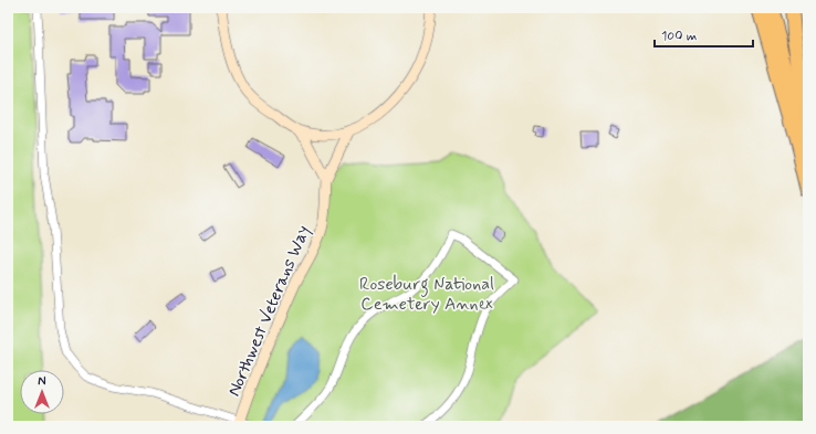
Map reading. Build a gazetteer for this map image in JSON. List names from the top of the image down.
{
  "streets": {
    "street": ["Northwest Veterans Way"]
  },
  "parks": ["Roseburg National Cemetery Annex"],
  "scale_bar": "100 m",
  "north": "top"
}
